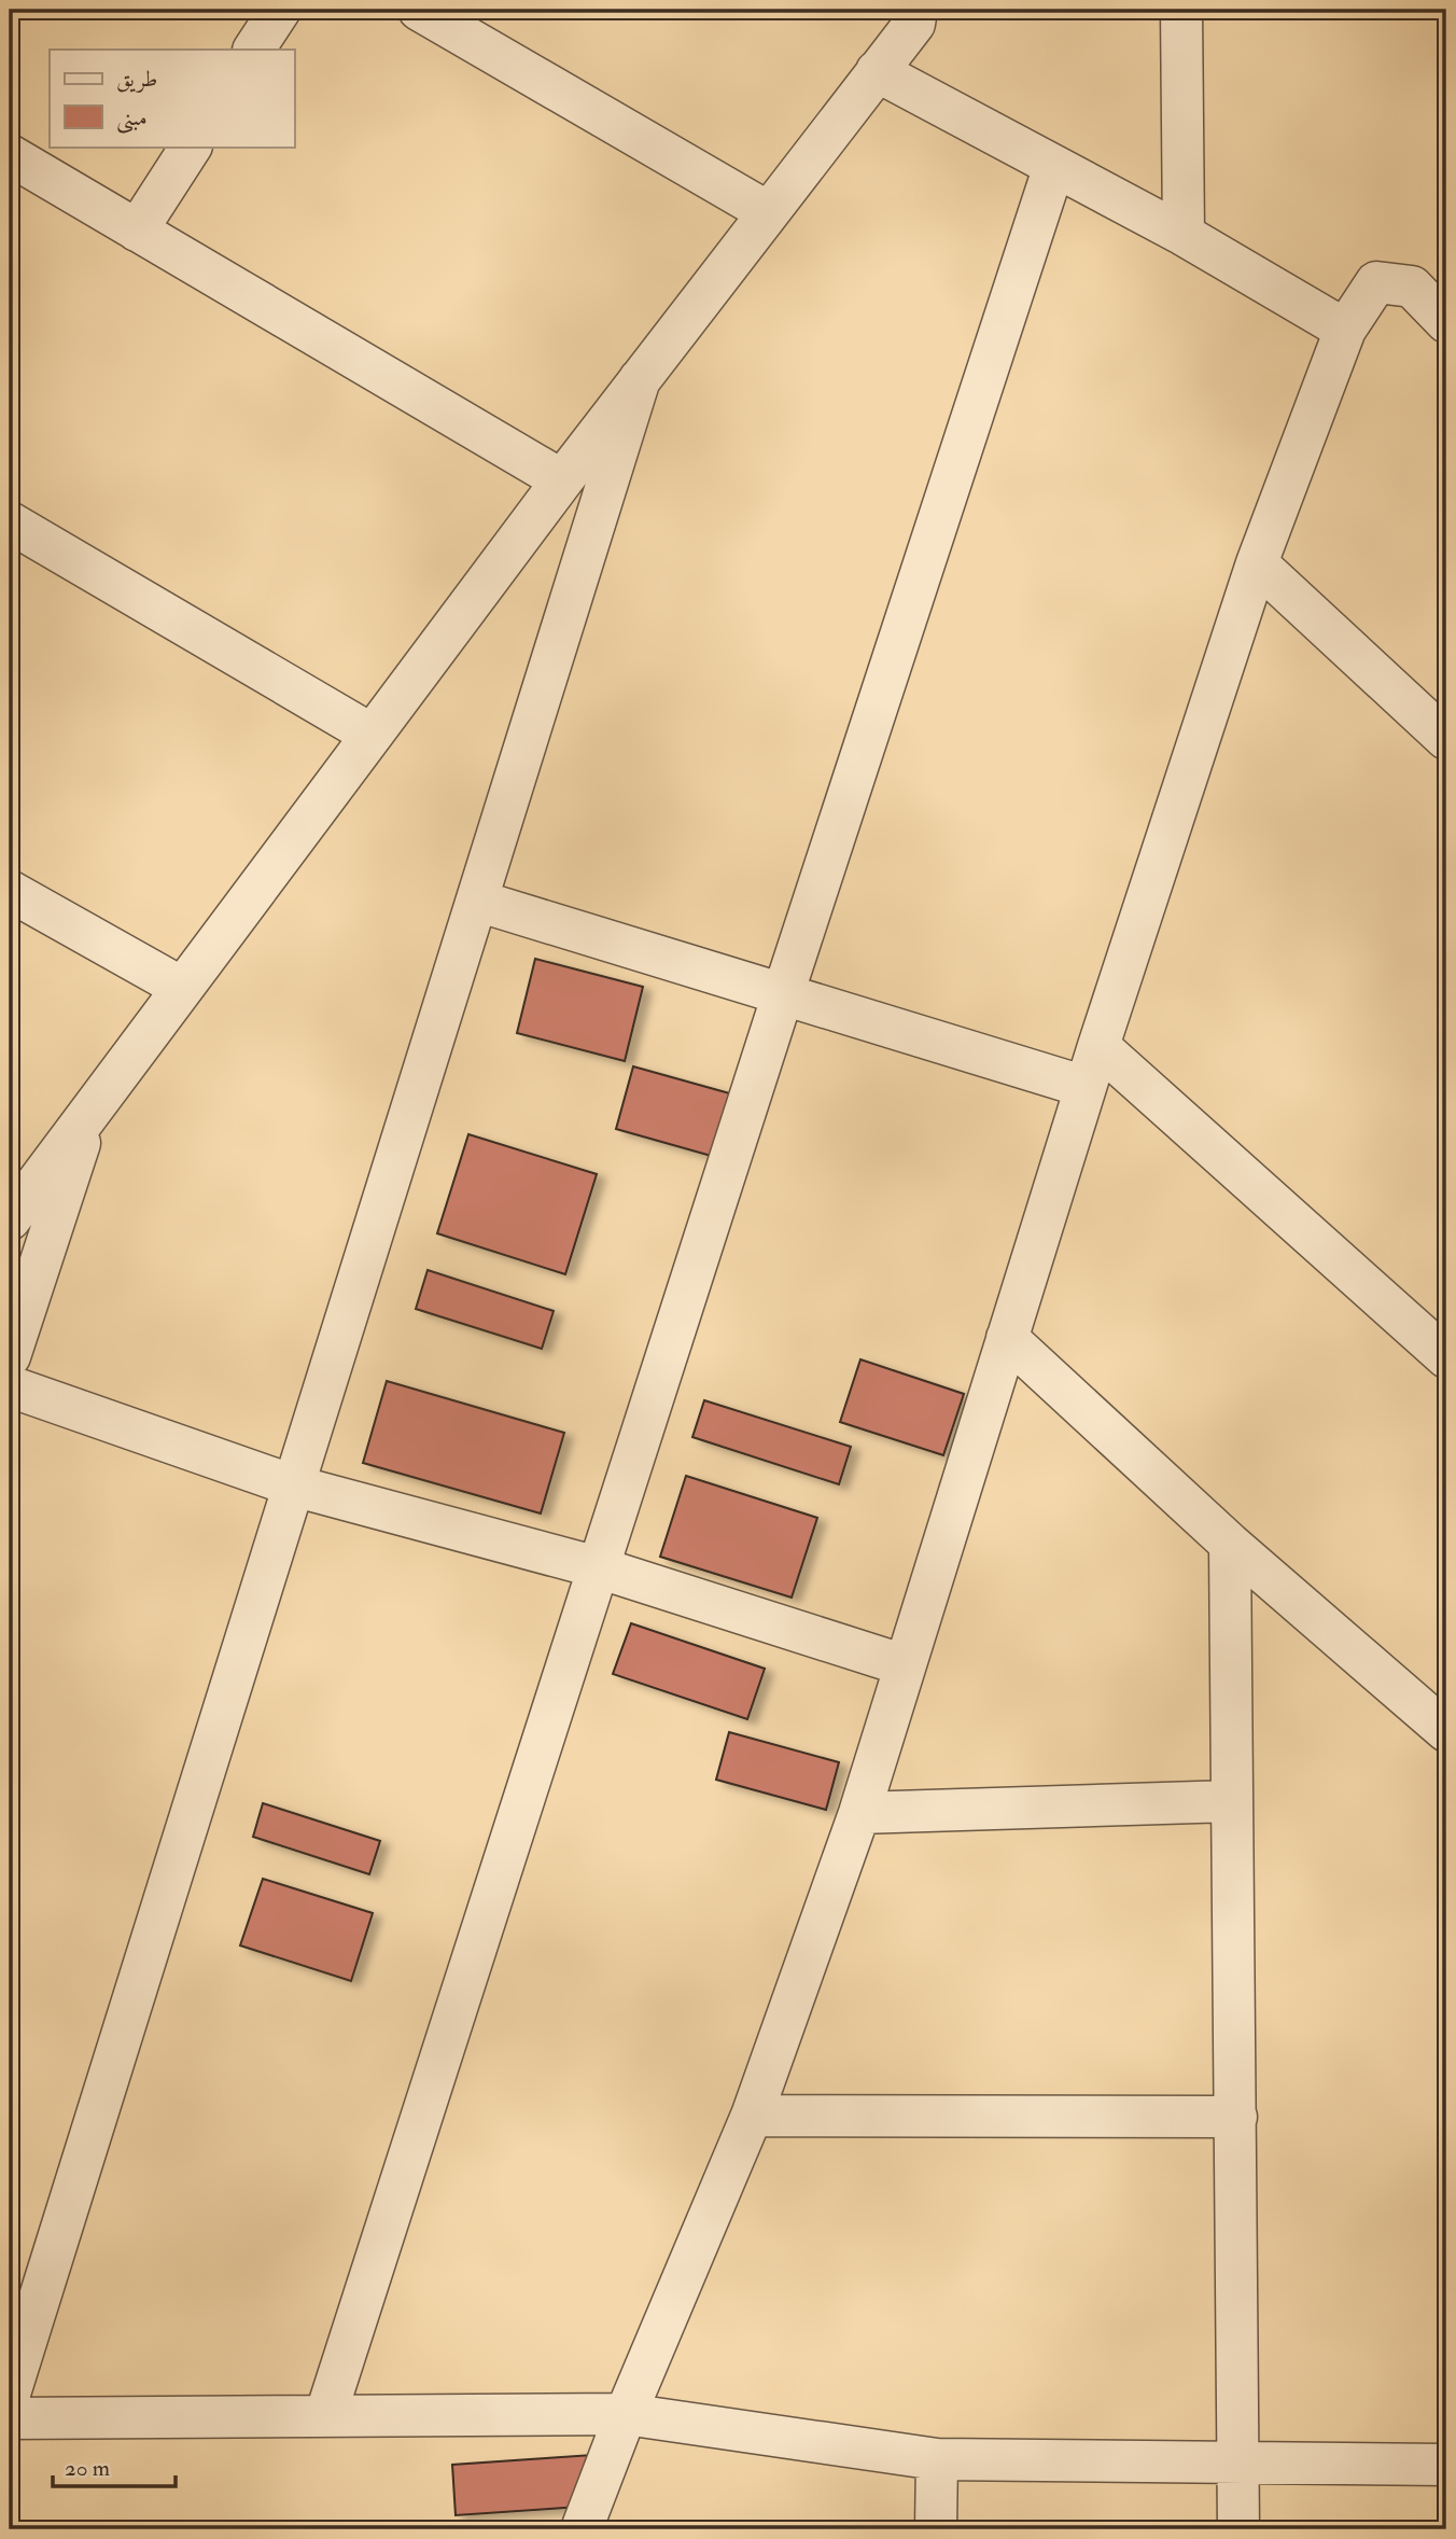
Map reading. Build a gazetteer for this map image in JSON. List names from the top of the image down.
{
  "legend": ["طريق", "مبنى"],
  "scale_bar": "20 m"
}
